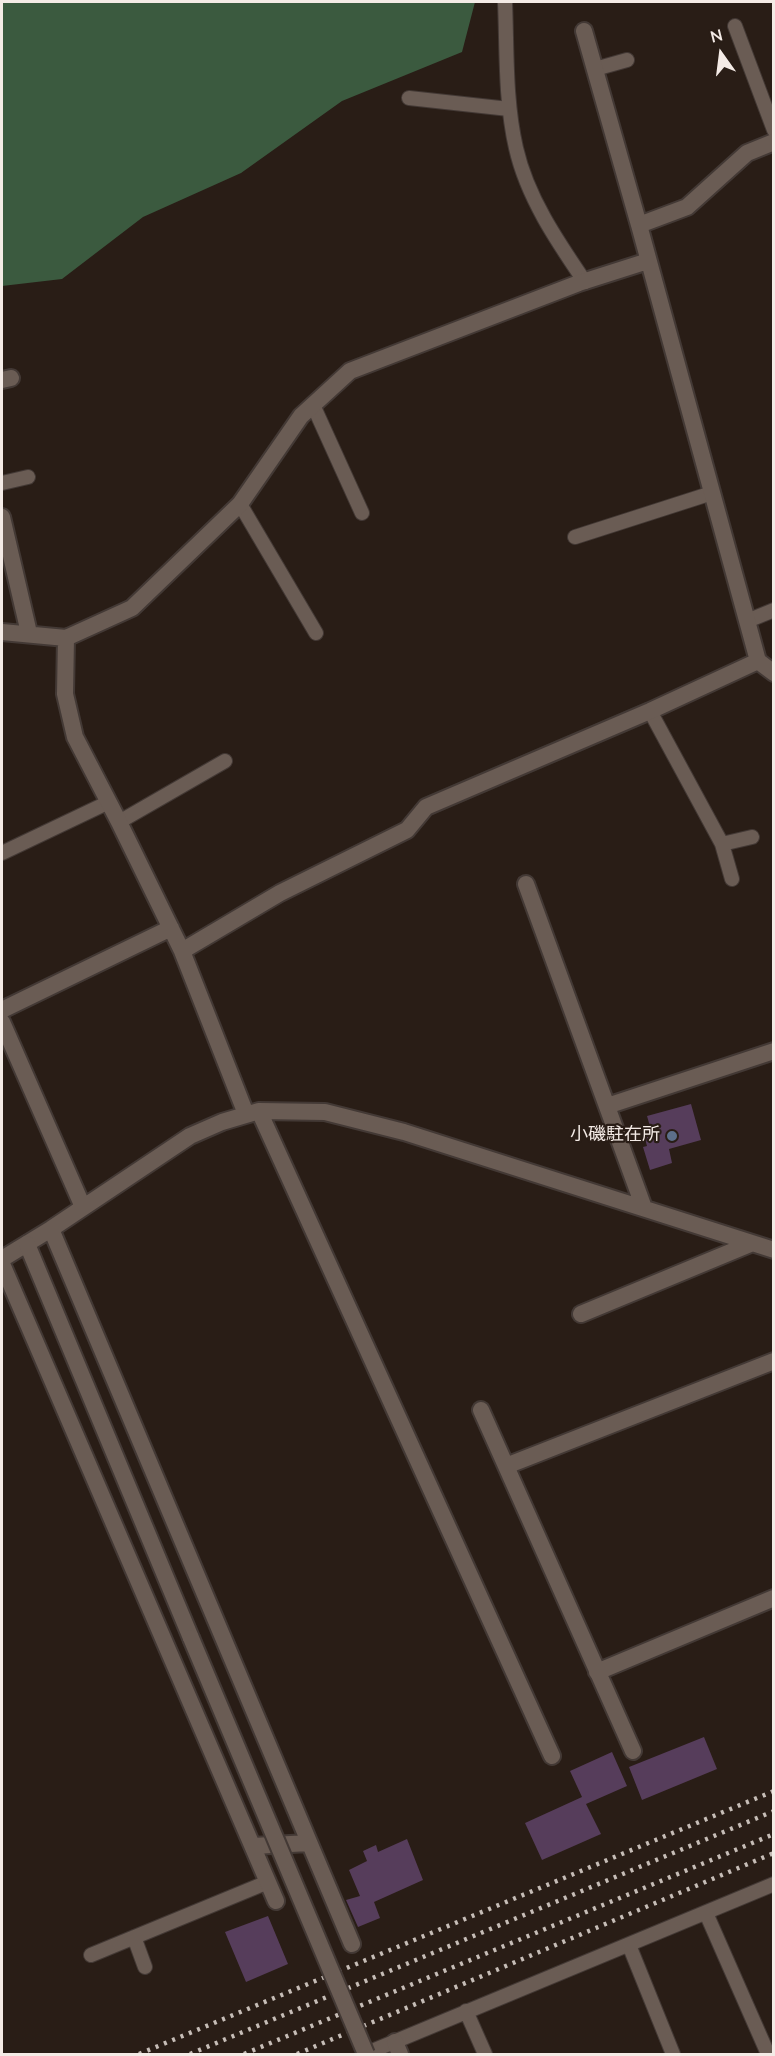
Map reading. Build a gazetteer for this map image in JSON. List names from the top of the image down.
{
  "places": ["小磯駐在所"],
  "north": "top"
}
